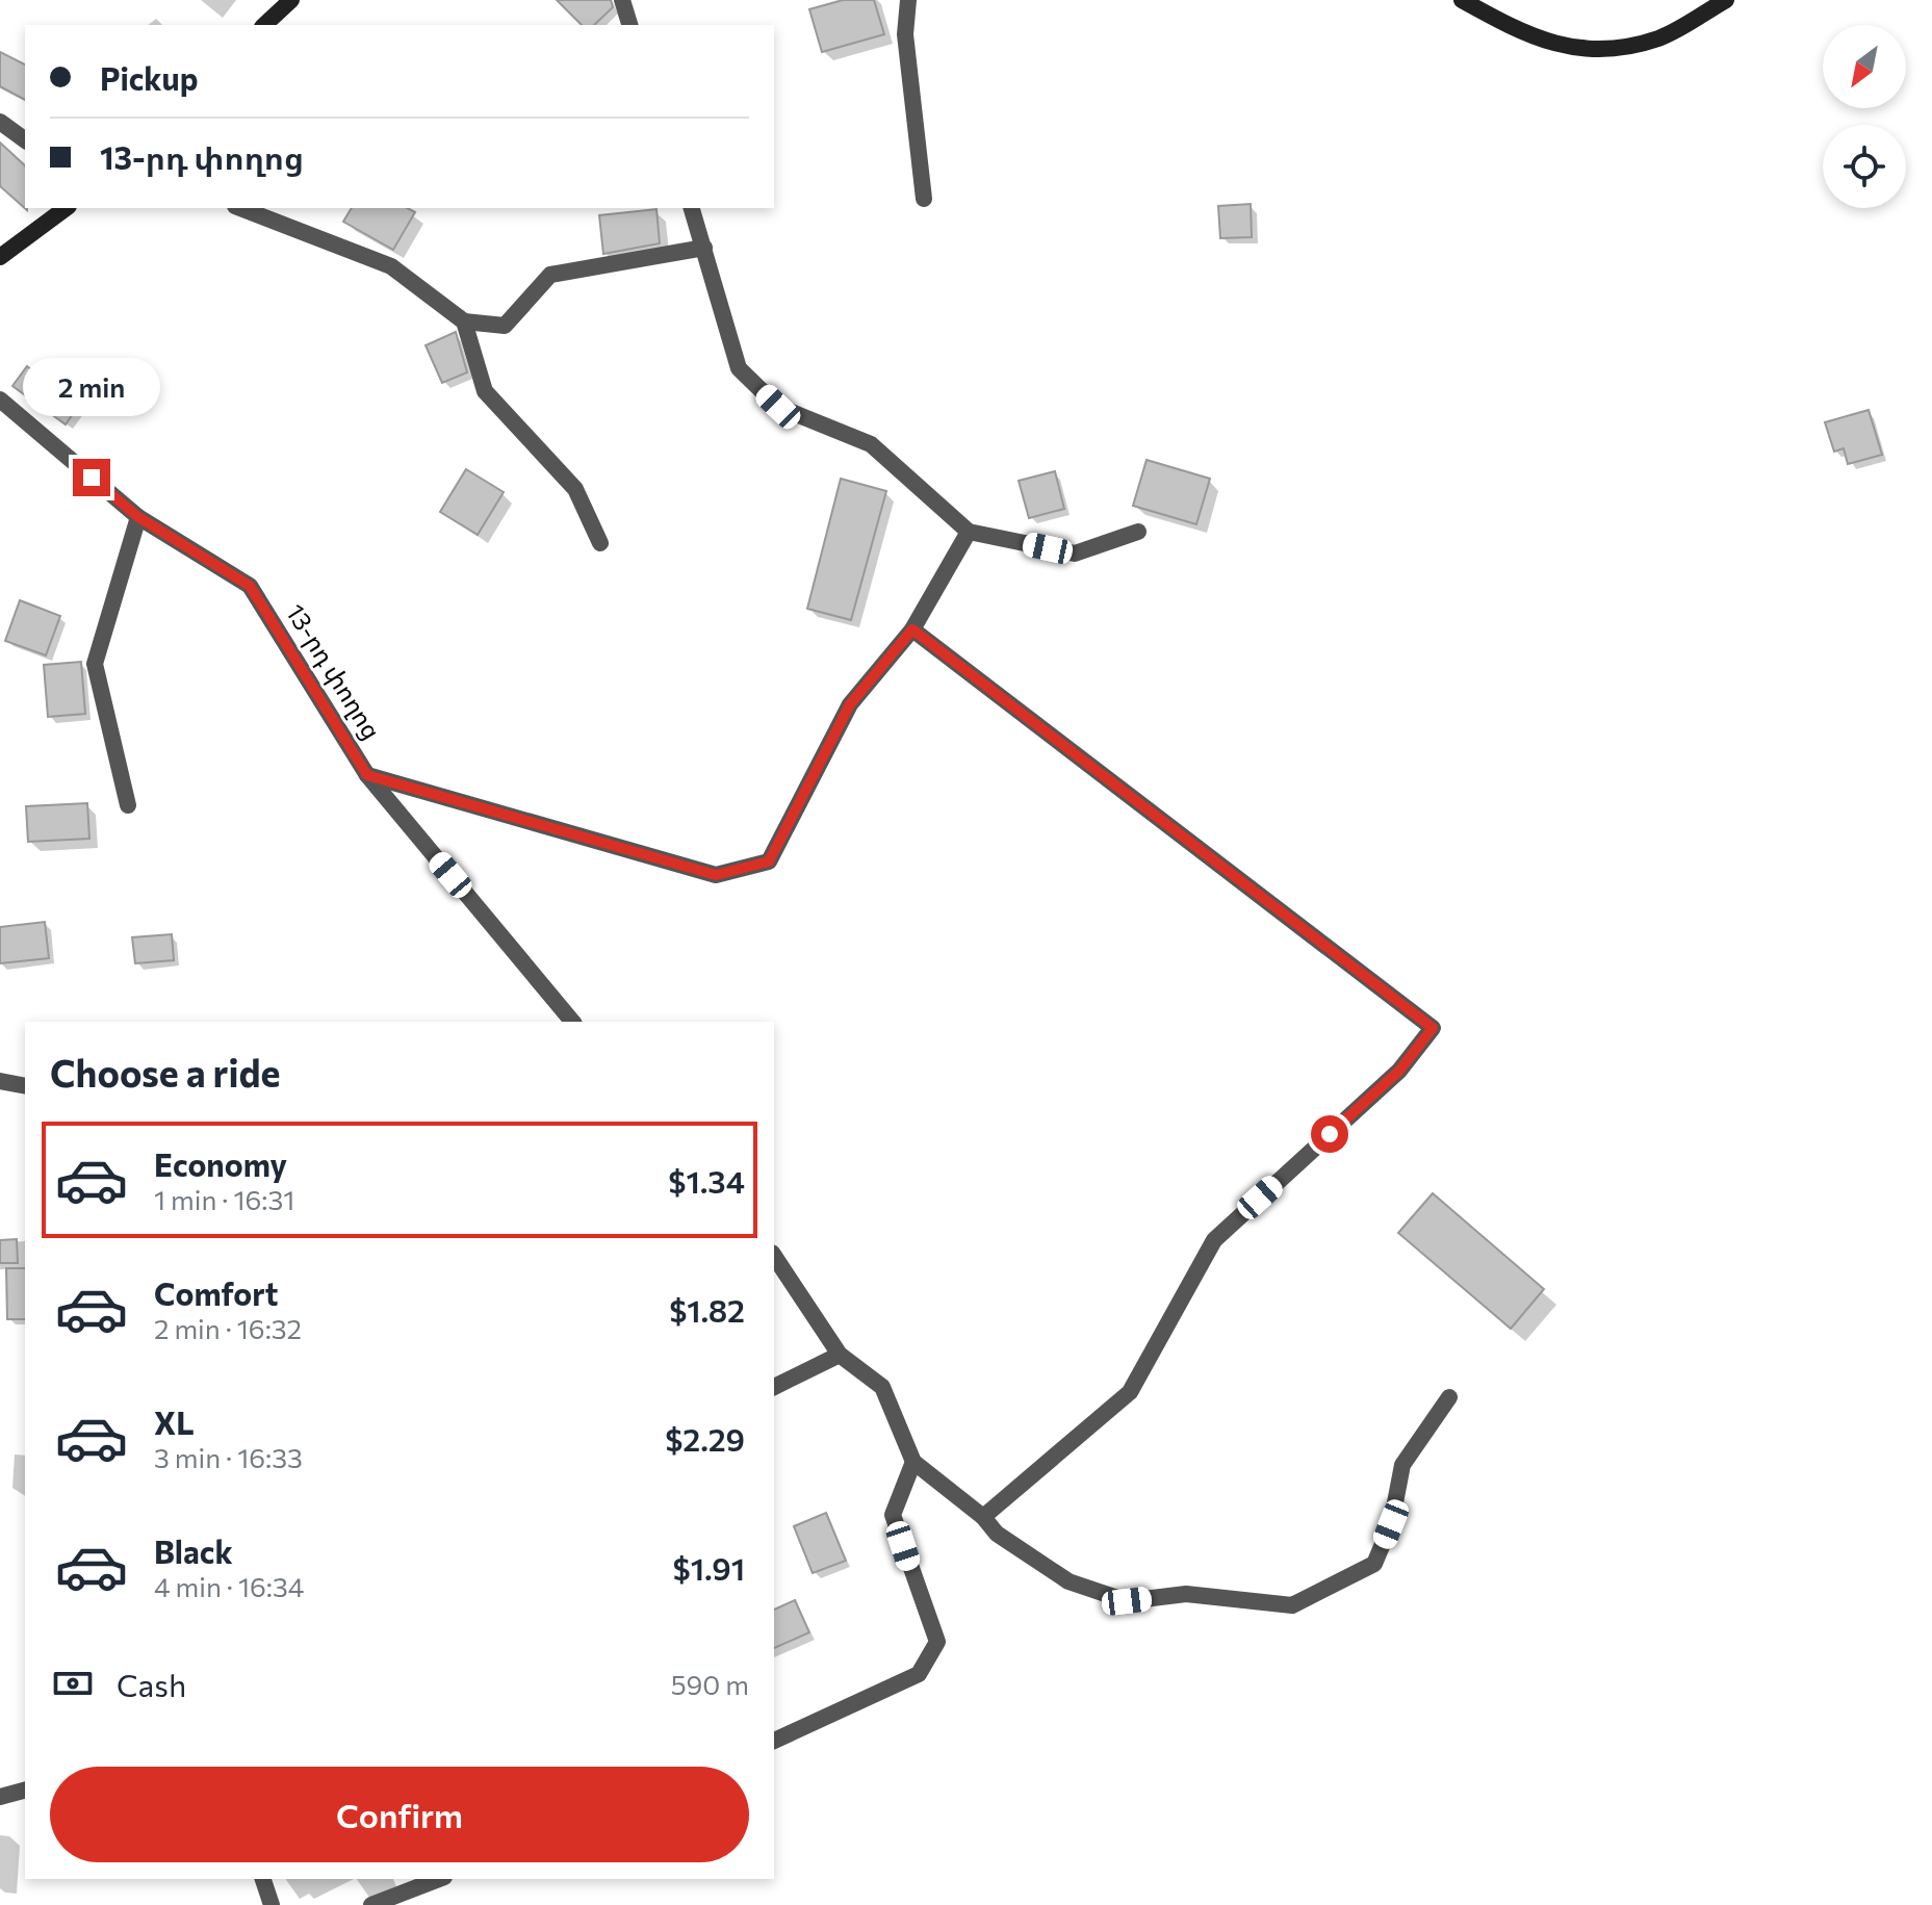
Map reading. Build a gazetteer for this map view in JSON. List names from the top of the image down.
{
  "streets": {
    "street": ["13-րդ փողոց"]
  },
  "north": "bottom left",
  "page": {
    "banner": ["Pickup", "13-րդ փողոց"],
    "bubble": "2 min",
    "heading": "Choose a ride",
    "list": [
      {
        "name": "Economy",
        "note": "1 min · 16:31",
        "value": "$1.34"
      },
      {
        "name": "Comfort",
        "note": "2 min · 16:32",
        "value": "$1.82"
      },
      {
        "name": "XL",
        "note": "3 min · 16:33",
        "value": "$2.29"
      },
      {
        "name": "Black",
        "note": "4 min · 16:34",
        "value": "$1.91"
      }
    ],
    "pay": ["Cash", "590 m"],
    "buttons": "Confirm"
  }
}
